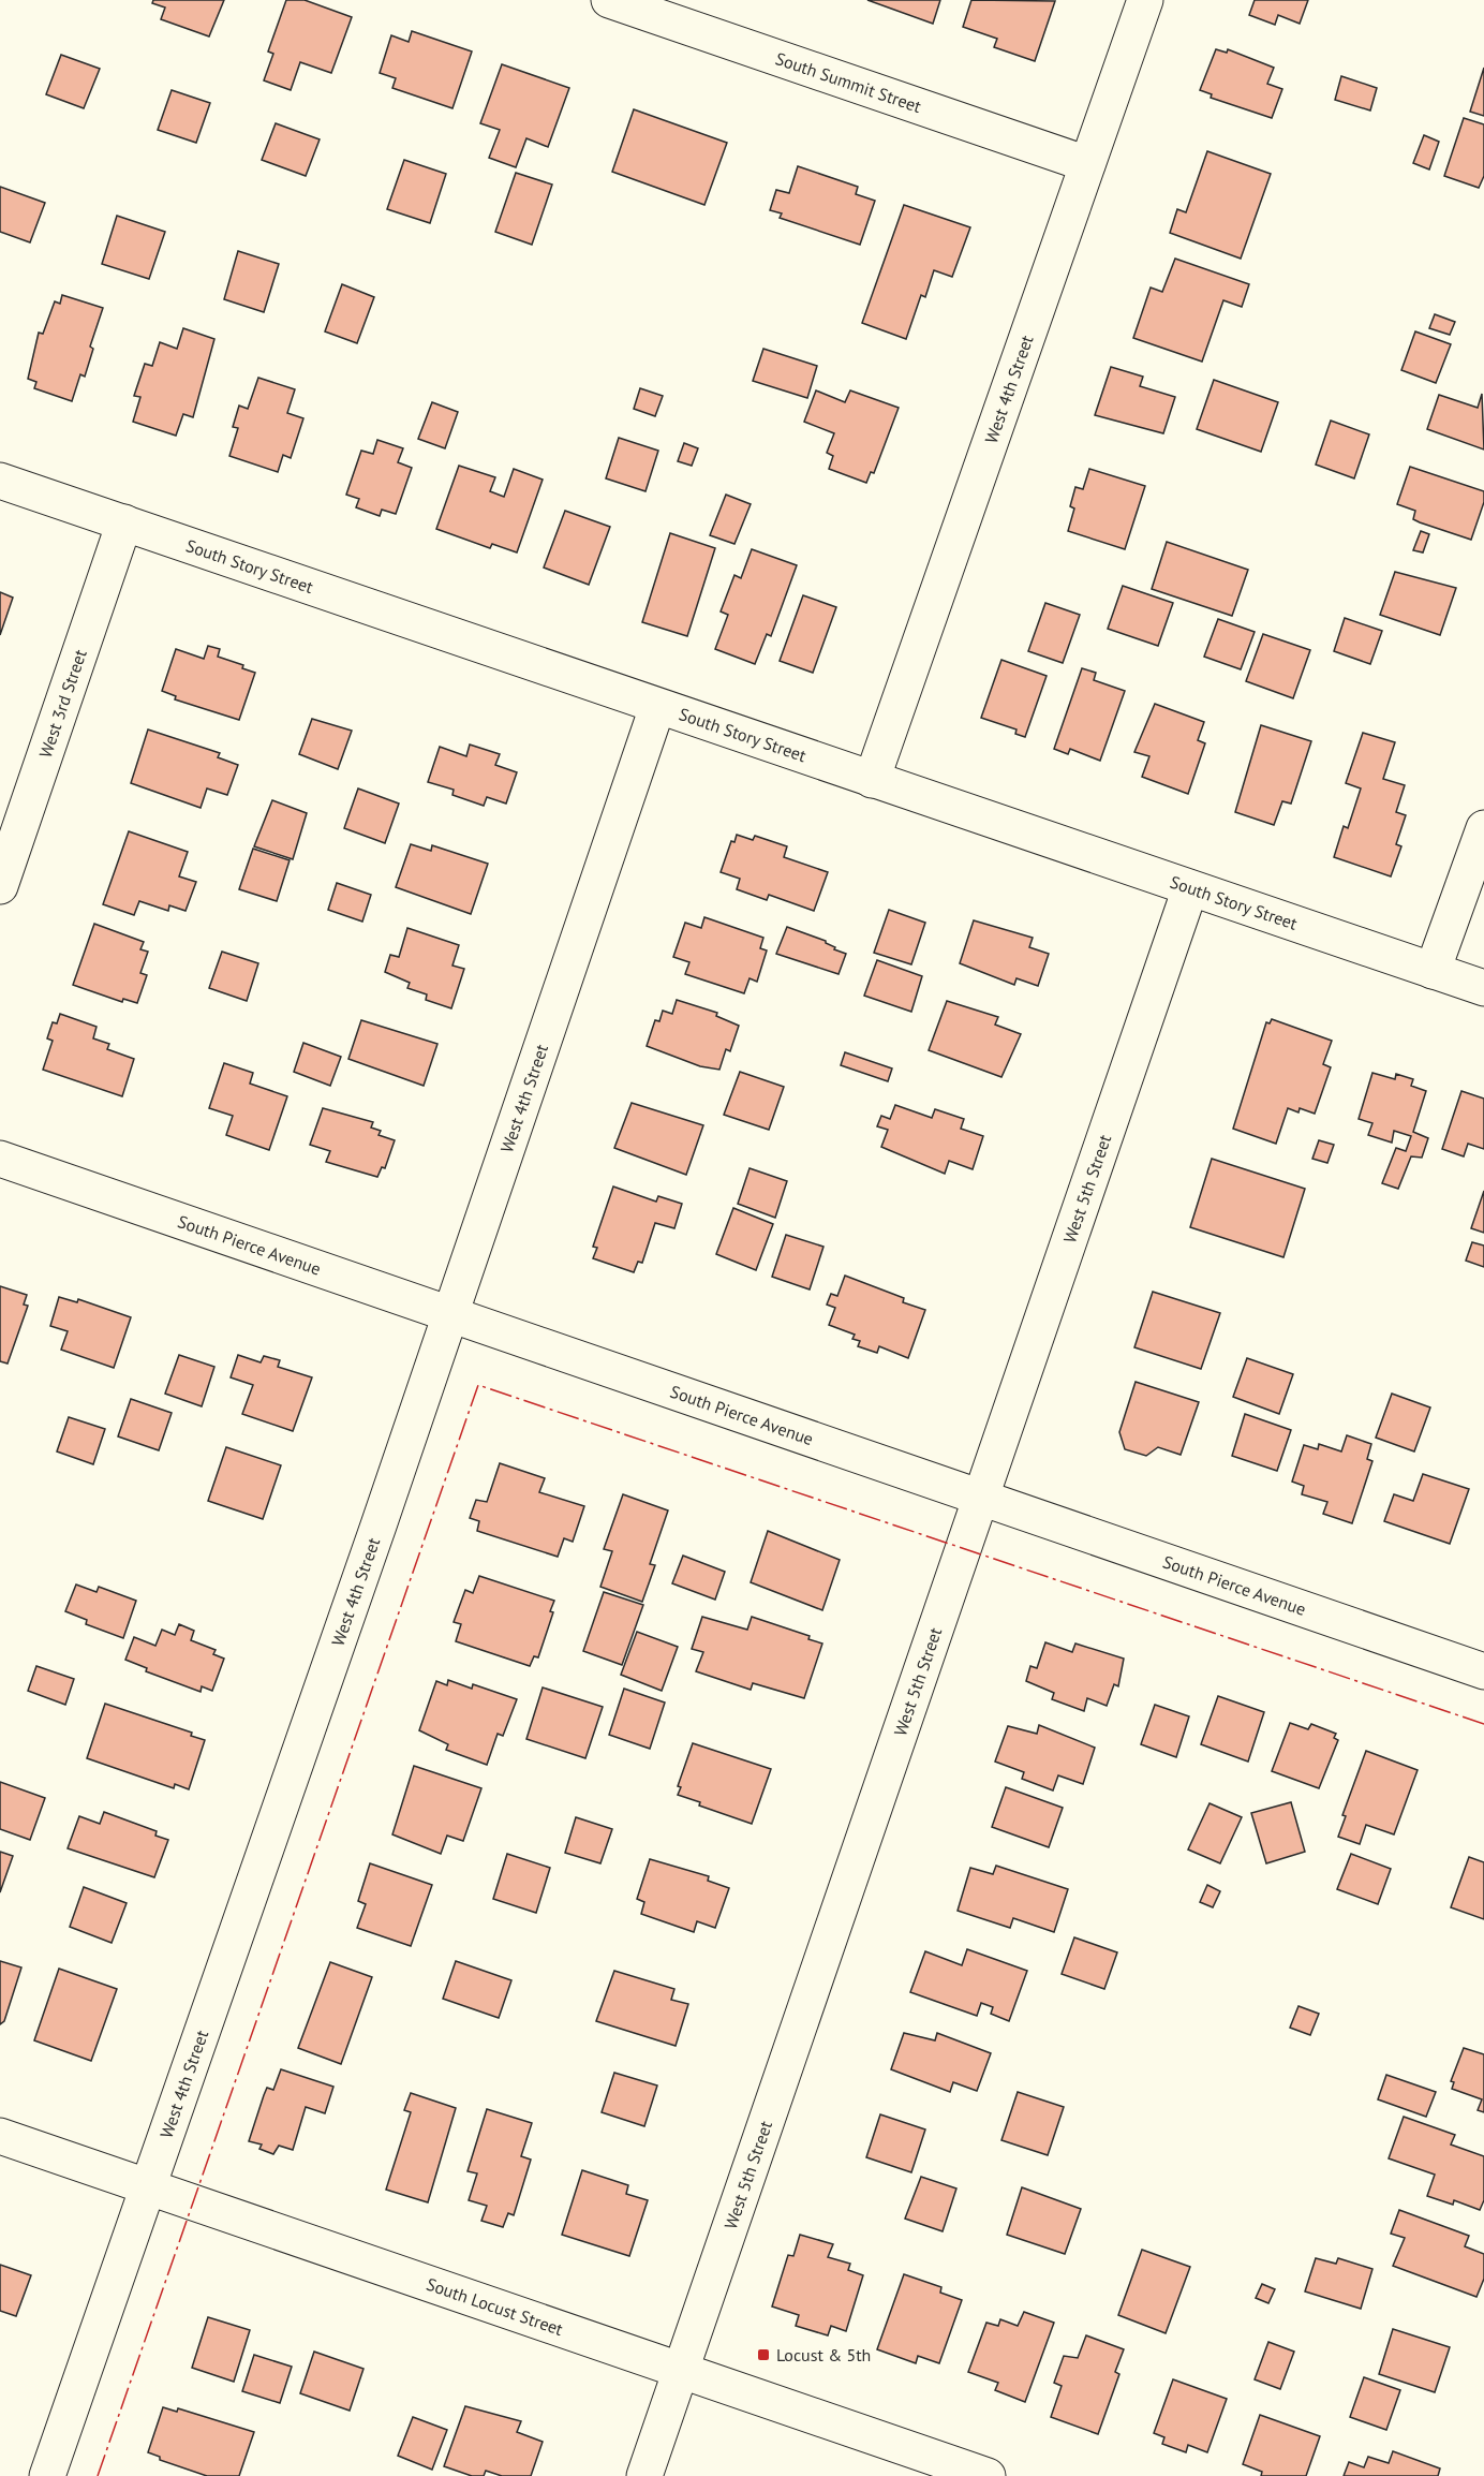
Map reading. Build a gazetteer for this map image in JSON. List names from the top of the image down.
{
  "streets": {
    "street": [
      "South Summit Street",
      "West 4th Street",
      "South Story Street",
      "West 3rd Street",
      "West 5th Street",
      "South Pierce Avenue",
      "South Locust Street"
    ]
  },
  "crossings": [
    ["South Summit Street", "West 4th Street"],
    ["West 4th Street", "South Story Street"],
    ["West 4th Street", "South Pierce Avenue"],
    ["West 4th Street", "South Locust Street"],
    ["South Story Street", "West 3rd Street"],
    ["South Story Street", "West 5th Street"],
    ["West 5th Street", "South Pierce Avenue"],
    ["West 5th Street", "South Locust Street"]
  ],
  "places": {
    "transit": ["Locust & 5th"]
  }
}
